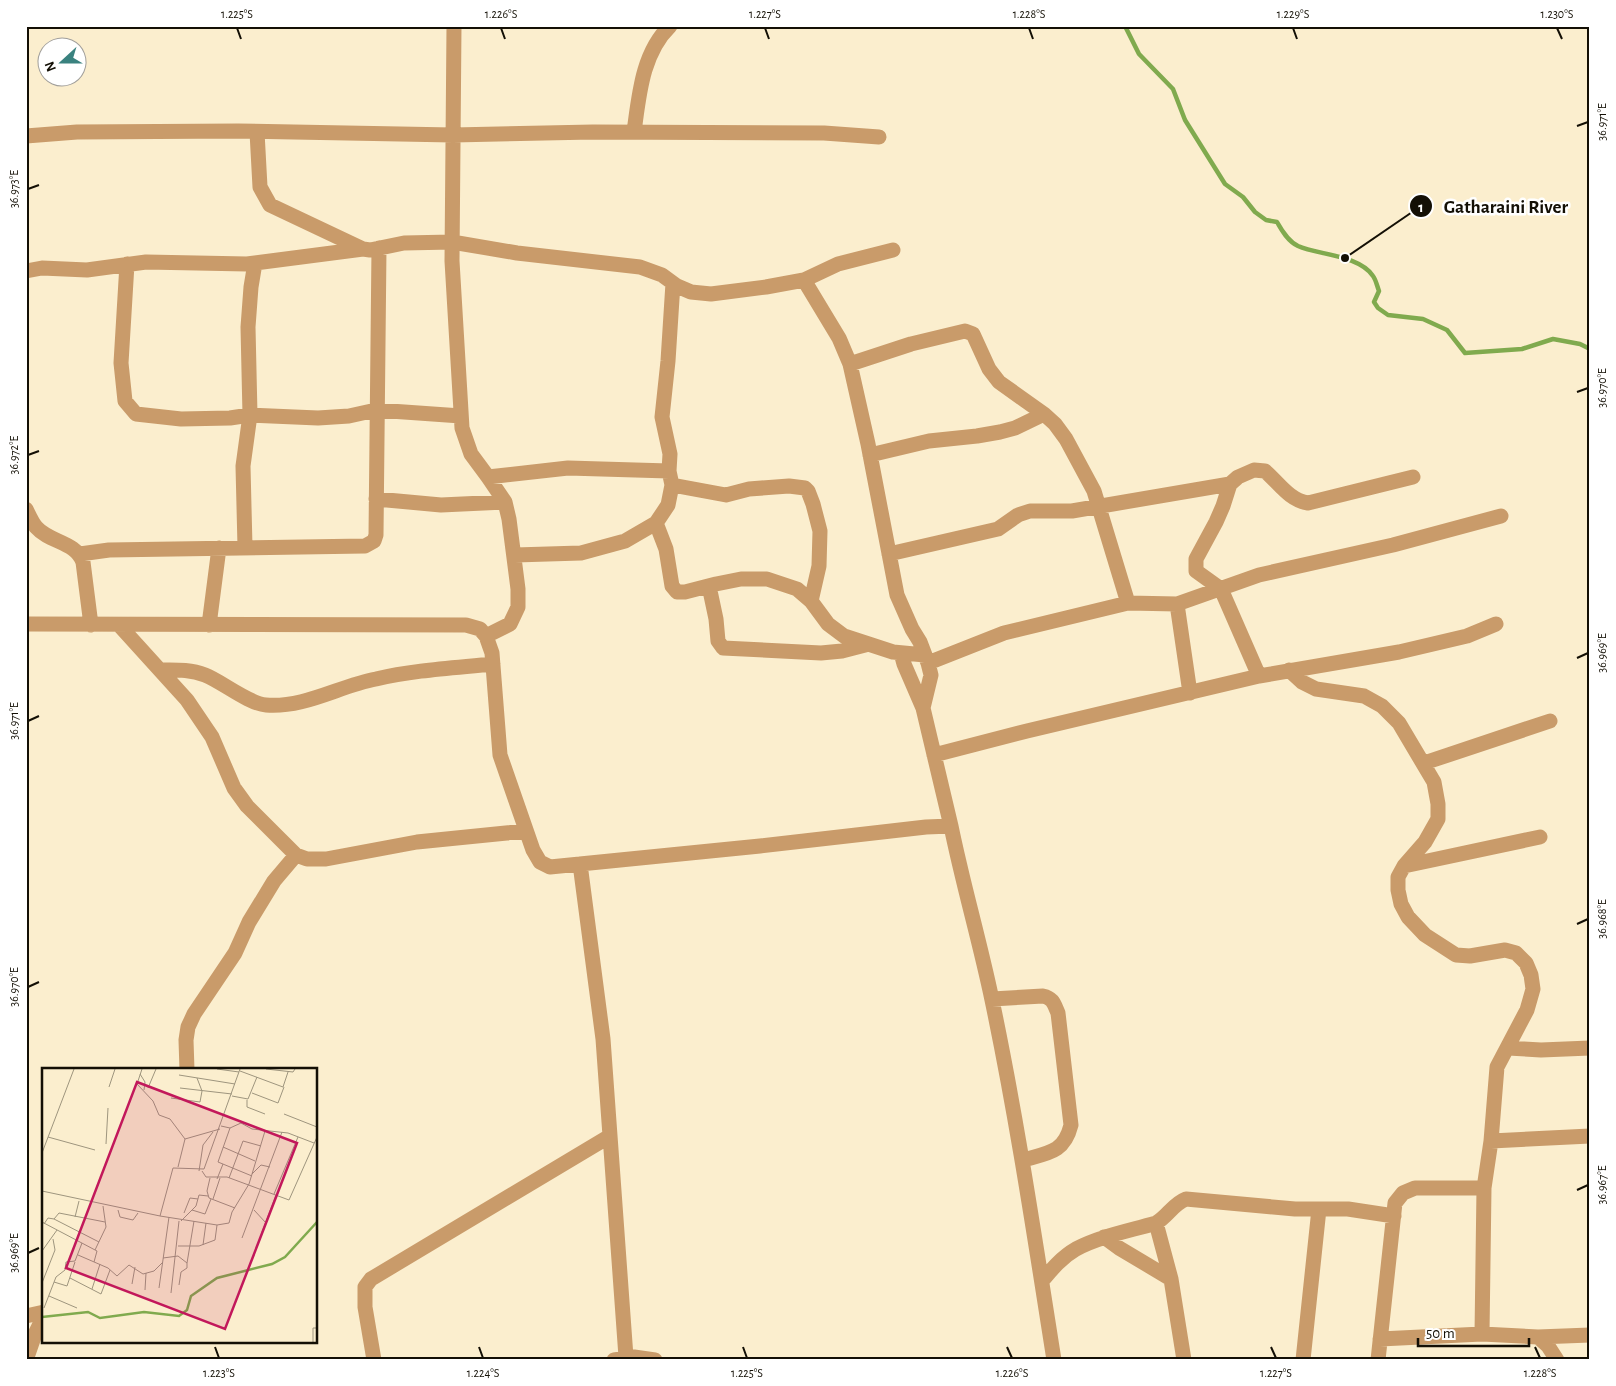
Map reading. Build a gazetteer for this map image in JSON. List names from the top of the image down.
{
  "places": ["Gatharaini River"],
  "scale_bar": "50 m",
  "north": "left",
  "coordinates": [
    "1.225°S",
    "1.226°S",
    "1.227°S",
    "1.228°S",
    "1.229°S",
    "1.230°S",
    "36.971°E",
    "36.973°E",
    "36.970°E",
    "36.972°E",
    "36.969°E",
    "36.968°E",
    "36.967°E",
    "1.223°S",
    "1.224°S"
  ]
}
